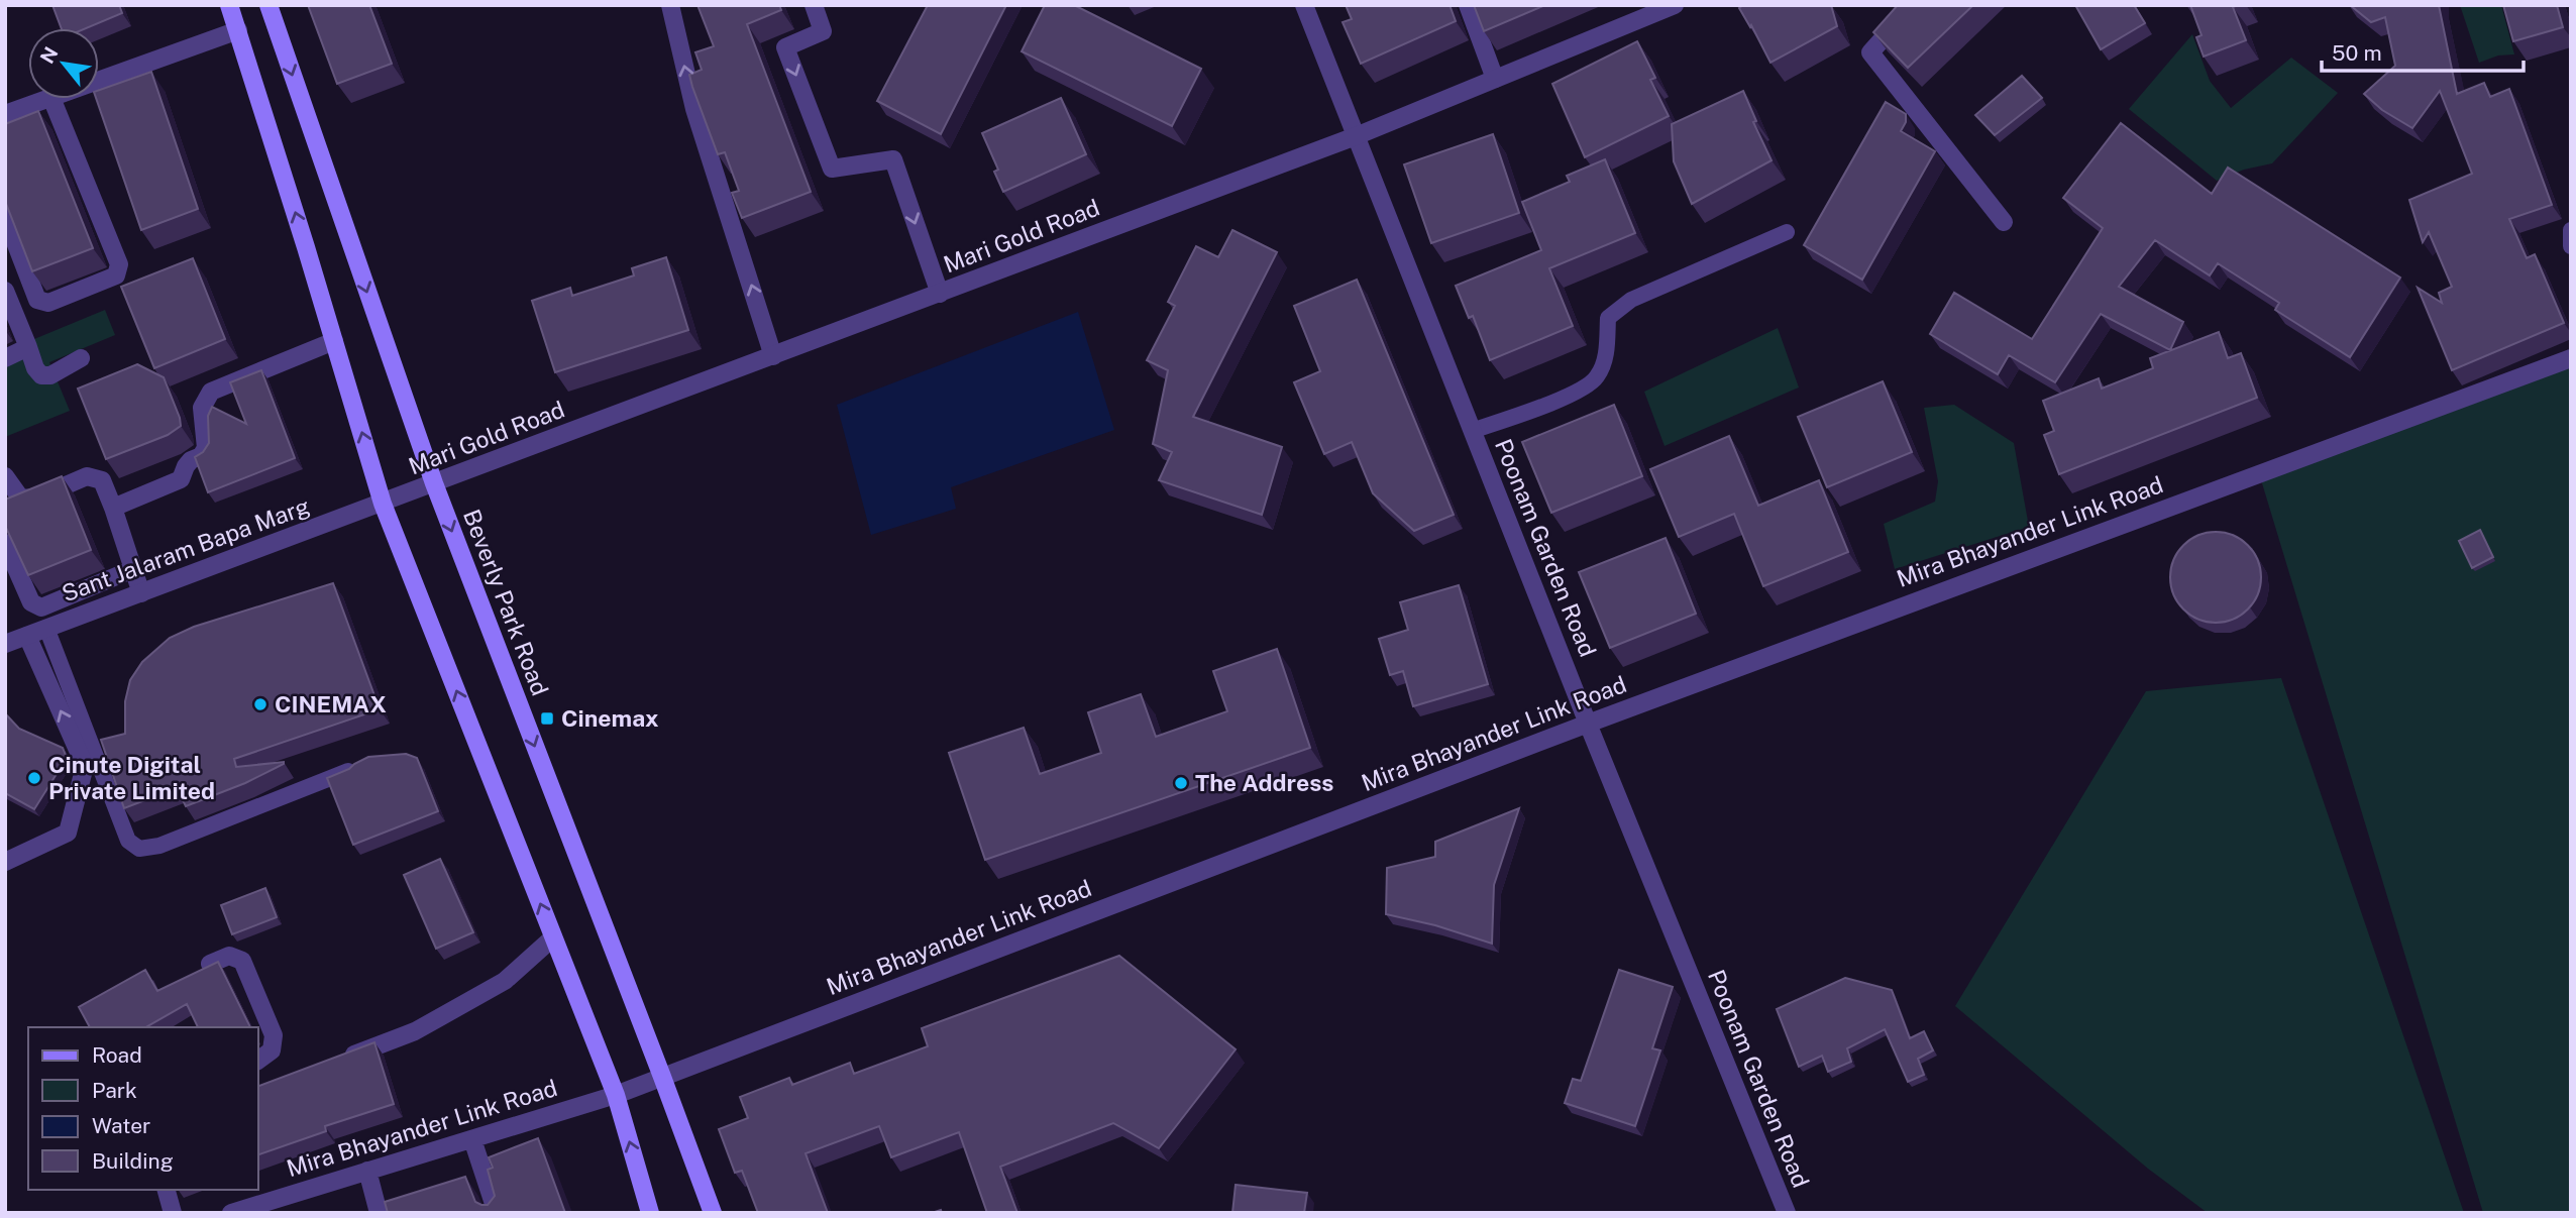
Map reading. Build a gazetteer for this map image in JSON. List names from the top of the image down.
{
  "streets": {
    "main road": ["Beverly Park Road"],
    "street": [
      "Mari Gold Road",
      "Mira Bhayander Link Road",
      "Poonam Garden Road",
      "Sant Jalaram Bapa Marg"
    ]
  },
  "crossings": [
    ["Mari Gold Road", "Poonam Garden Road"],
    ["Mari Gold Road", "Sant Jalaram Bapa Marg"],
    ["Mari Gold Road", "Beverly Park Road"],
    ["Mira Bhayander Link Road", "Poonam Garden Road"],
    ["Mira Bhayander Link Road", "Beverly Park Road"]
  ],
  "places": {
    "other": ["CINEMAX", "Cinute Digital Private Limited", "The Address"],
    "transit": ["Cinemax"]
  },
  "legend": [
    "Road",
    "Park",
    "Water",
    "Building"
  ],
  "scale_bar": "50 m",
  "north": "top left"
}
